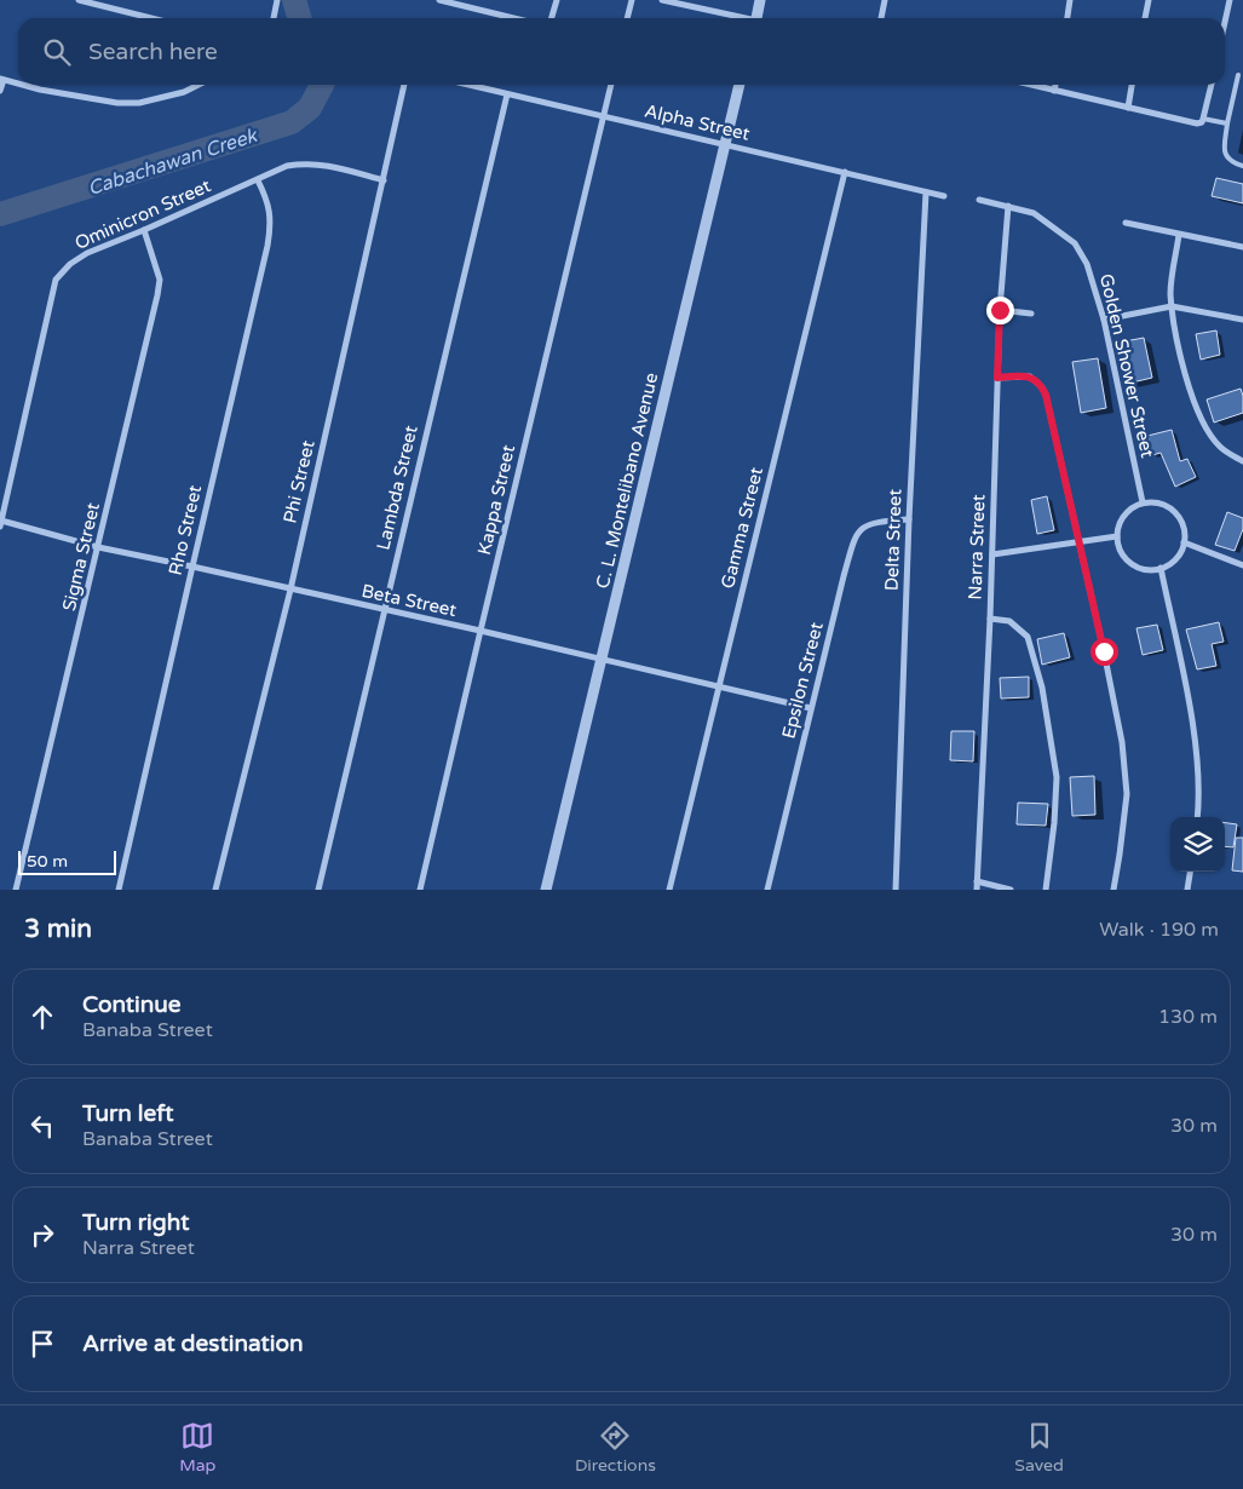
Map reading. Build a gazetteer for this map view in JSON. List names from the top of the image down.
{
  "streets": {
    "street": [
      "Alpha Street",
      "Ominicron Street",
      "Golden Shower Street",
      "C. L. Montelibano Avenue",
      "Phi Street",
      "Lambda Street",
      "Kappa Street",
      "Gamma Street",
      "Rho Street",
      "Delta Street",
      "Narra Street",
      "Sigma Street",
      "Beta Street",
      "Epsilon Street"
    ]
  },
  "crossings": [
    ["Alpha Street", "C. L. Montelibano Avenue"],
    ["Alpha Street", "Lambda Street"],
    ["Alpha Street", "Kappa Street"],
    ["Alpha Street", "Gamma Street"],
    ["Alpha Street", "Delta Street"],
    ["Ominicron Street", "Phi Street"],
    ["Ominicron Street", "Rho Street"],
    ["Ominicron Street", "Sigma Street"],
    ["Ominicron Street", "Beta Street"],
    ["Golden Shower Street", "Narra Street"],
    ["C. L. Montelibano Avenue", "Beta Street"],
    ["Phi Street", "Beta Street"],
    ["Lambda Street", "Beta Street"],
    ["Kappa Street", "Beta Street"],
    ["Gamma Street", "Beta Street"],
    ["Rho Street", "Beta Street"],
    ["Delta Street", "Epsilon Street"],
    ["Sigma Street", "Beta Street"],
    ["Beta Street", "Epsilon Street"]
  ],
  "water": ["Cabachawan Creek"],
  "scale_bar": "50 m",
  "page": {
    "search": "Search here",
    "scale": "50 m",
    "heading": ["3 min", "Walk · 190 m"],
    "list": [
      ["Continue", "Banaba Street", "130 m"],
      ["Turn left", "Banaba Street", "30 m"],
      ["Turn right", "Narra Street", "30 m"],
      "Arrive at destination"
    ],
    "nav": ["Map", "Directions", "Saved"]
  }
}
